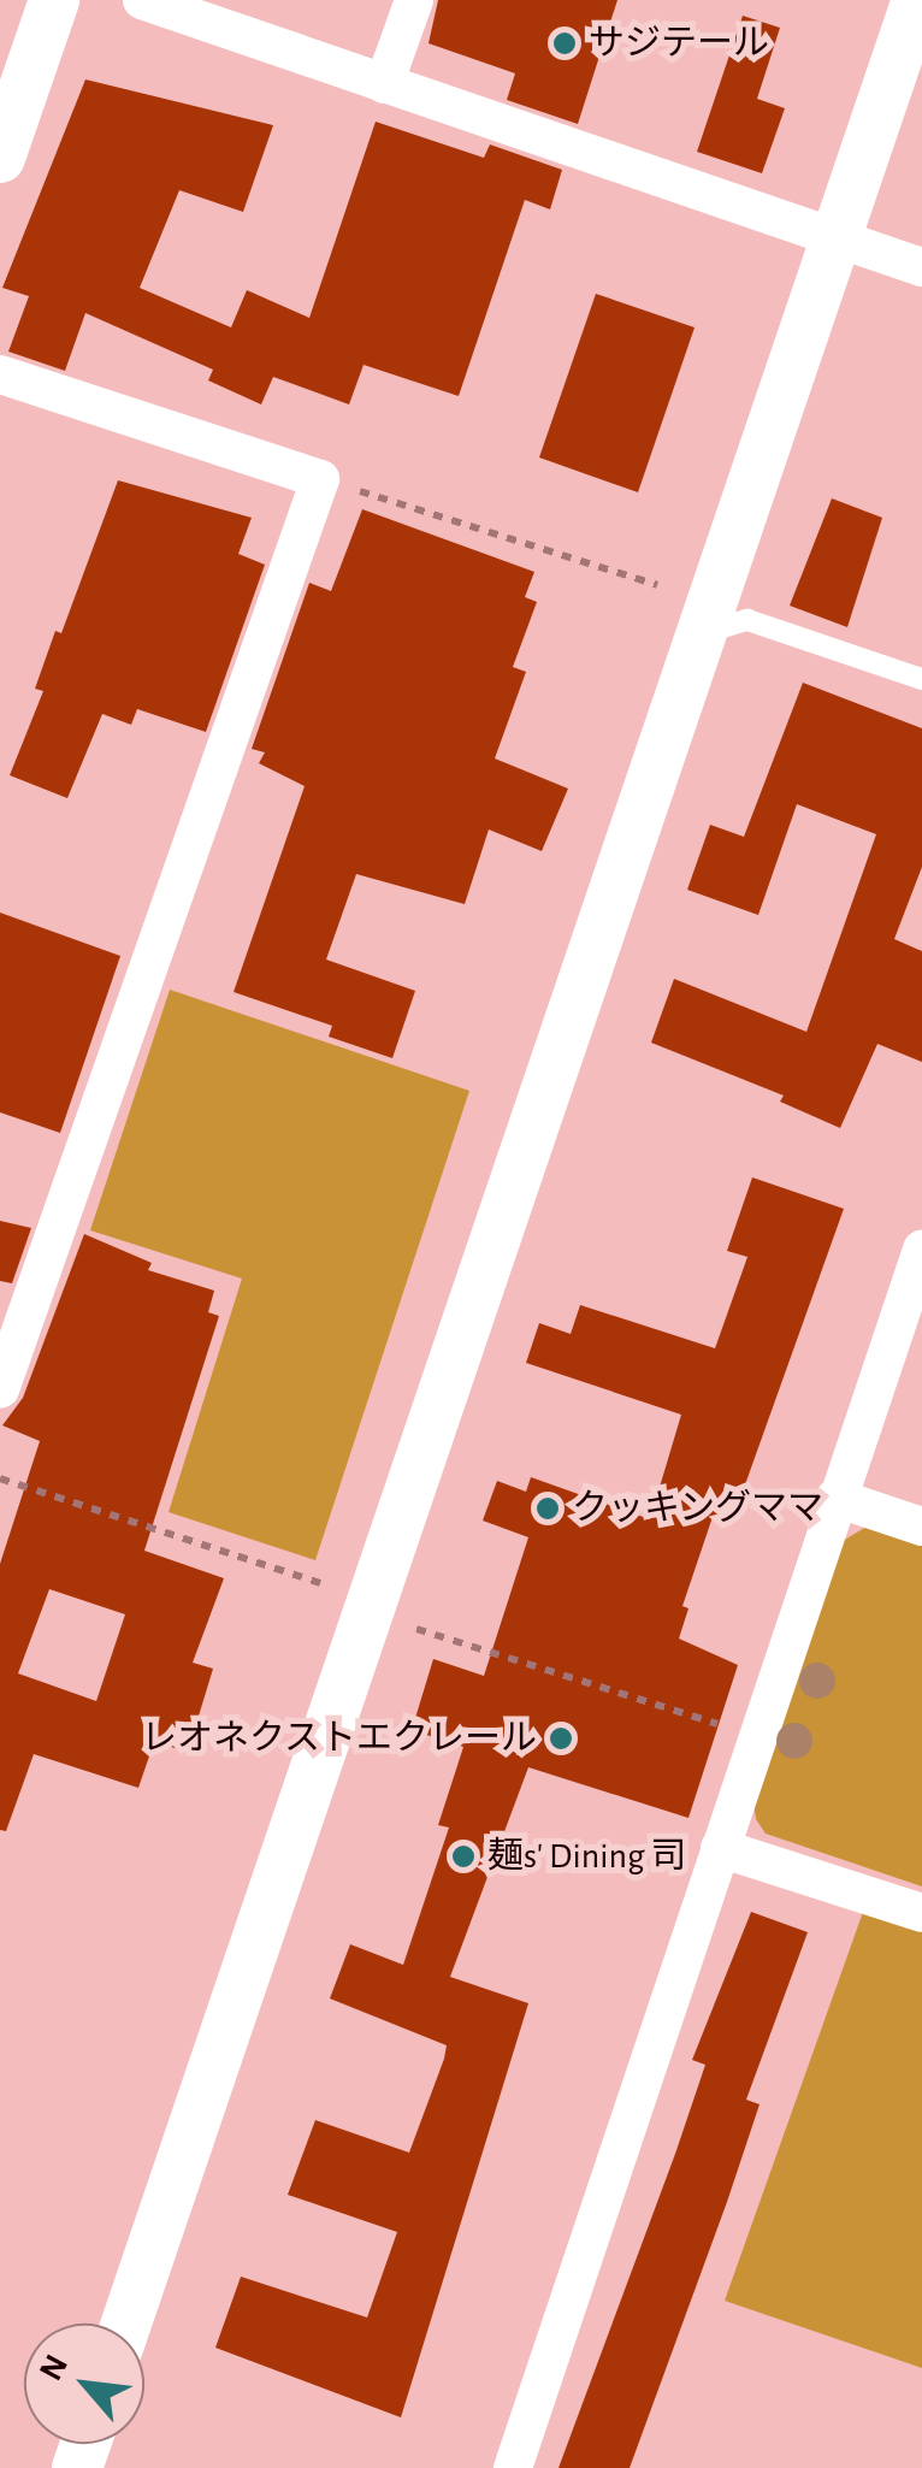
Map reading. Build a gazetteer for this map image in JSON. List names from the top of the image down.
{
  "places": [
    "サジテール",
    "クッキングママ",
    "レオネクストエクレール",
    "麺s' Dining 司"
  ],
  "north": "top left"
}
